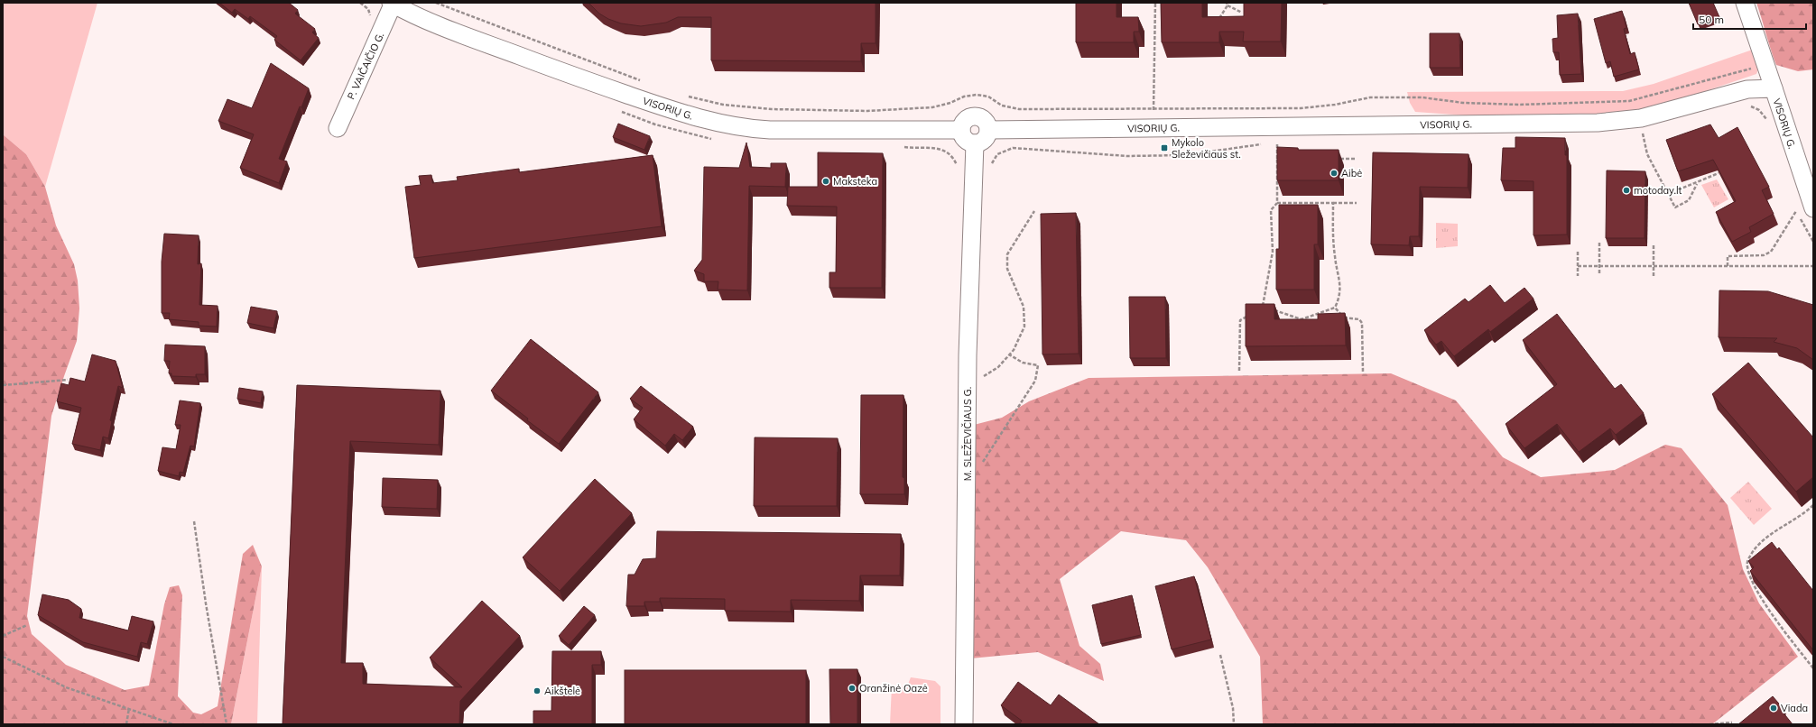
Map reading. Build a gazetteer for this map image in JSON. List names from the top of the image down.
{
  "streets": {
    "street": ["P. VAIČAIČIO G.", "VISORIŲ G.", "M. SLEŽEVIČIAUS G."]
  },
  "crossings": [
    ["P. VAIČAIČIO G.", "VISORIŲ G."],
    ["VISORIŲ G.", "M. SLEŽEVIČIAUS G."]
  ],
  "places": {
    "transit": ["Mykolo Sleževičiaus st."],
    "other": [
      "Aibė",
      "Maksteka",
      "motoday.lt",
      "Oranžinė Oazė",
      "Aikštelė",
      "Viada"
    ]
  },
  "scale_bar": "50 m"
}
